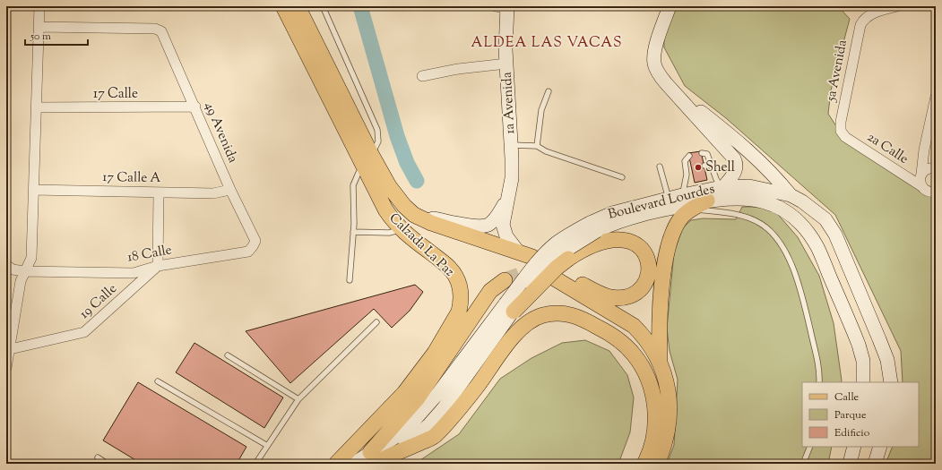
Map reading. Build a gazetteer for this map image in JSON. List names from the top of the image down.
{
  "streets": {
    "main road": ["1a Avenida", "Boulevard Lourdes", "Calzada La Paz"],
    "street": [
      "5a Avenida",
      "17 Calle",
      "49 Avenida",
      "2a Calle",
      "17 Calle A",
      "18 Calle",
      "19 Calle"
    ]
  },
  "crossings": [
    ["5a Avenida", "2a Calle"],
    ["17 Calle", "49 Avenida"],
    ["1a Avenida", "Calzada La Paz"],
    ["49 Avenida", "17 Calle A"],
    ["49 Avenida", "18 Calle"],
    ["18 Calle", "19 Calle"]
  ],
  "districts": ["ALDEA LAS VACAS"],
  "places": ["Shell"],
  "legend": ["Calle", "Parque", "Edificio"],
  "scale_bar": "50 m"
}
